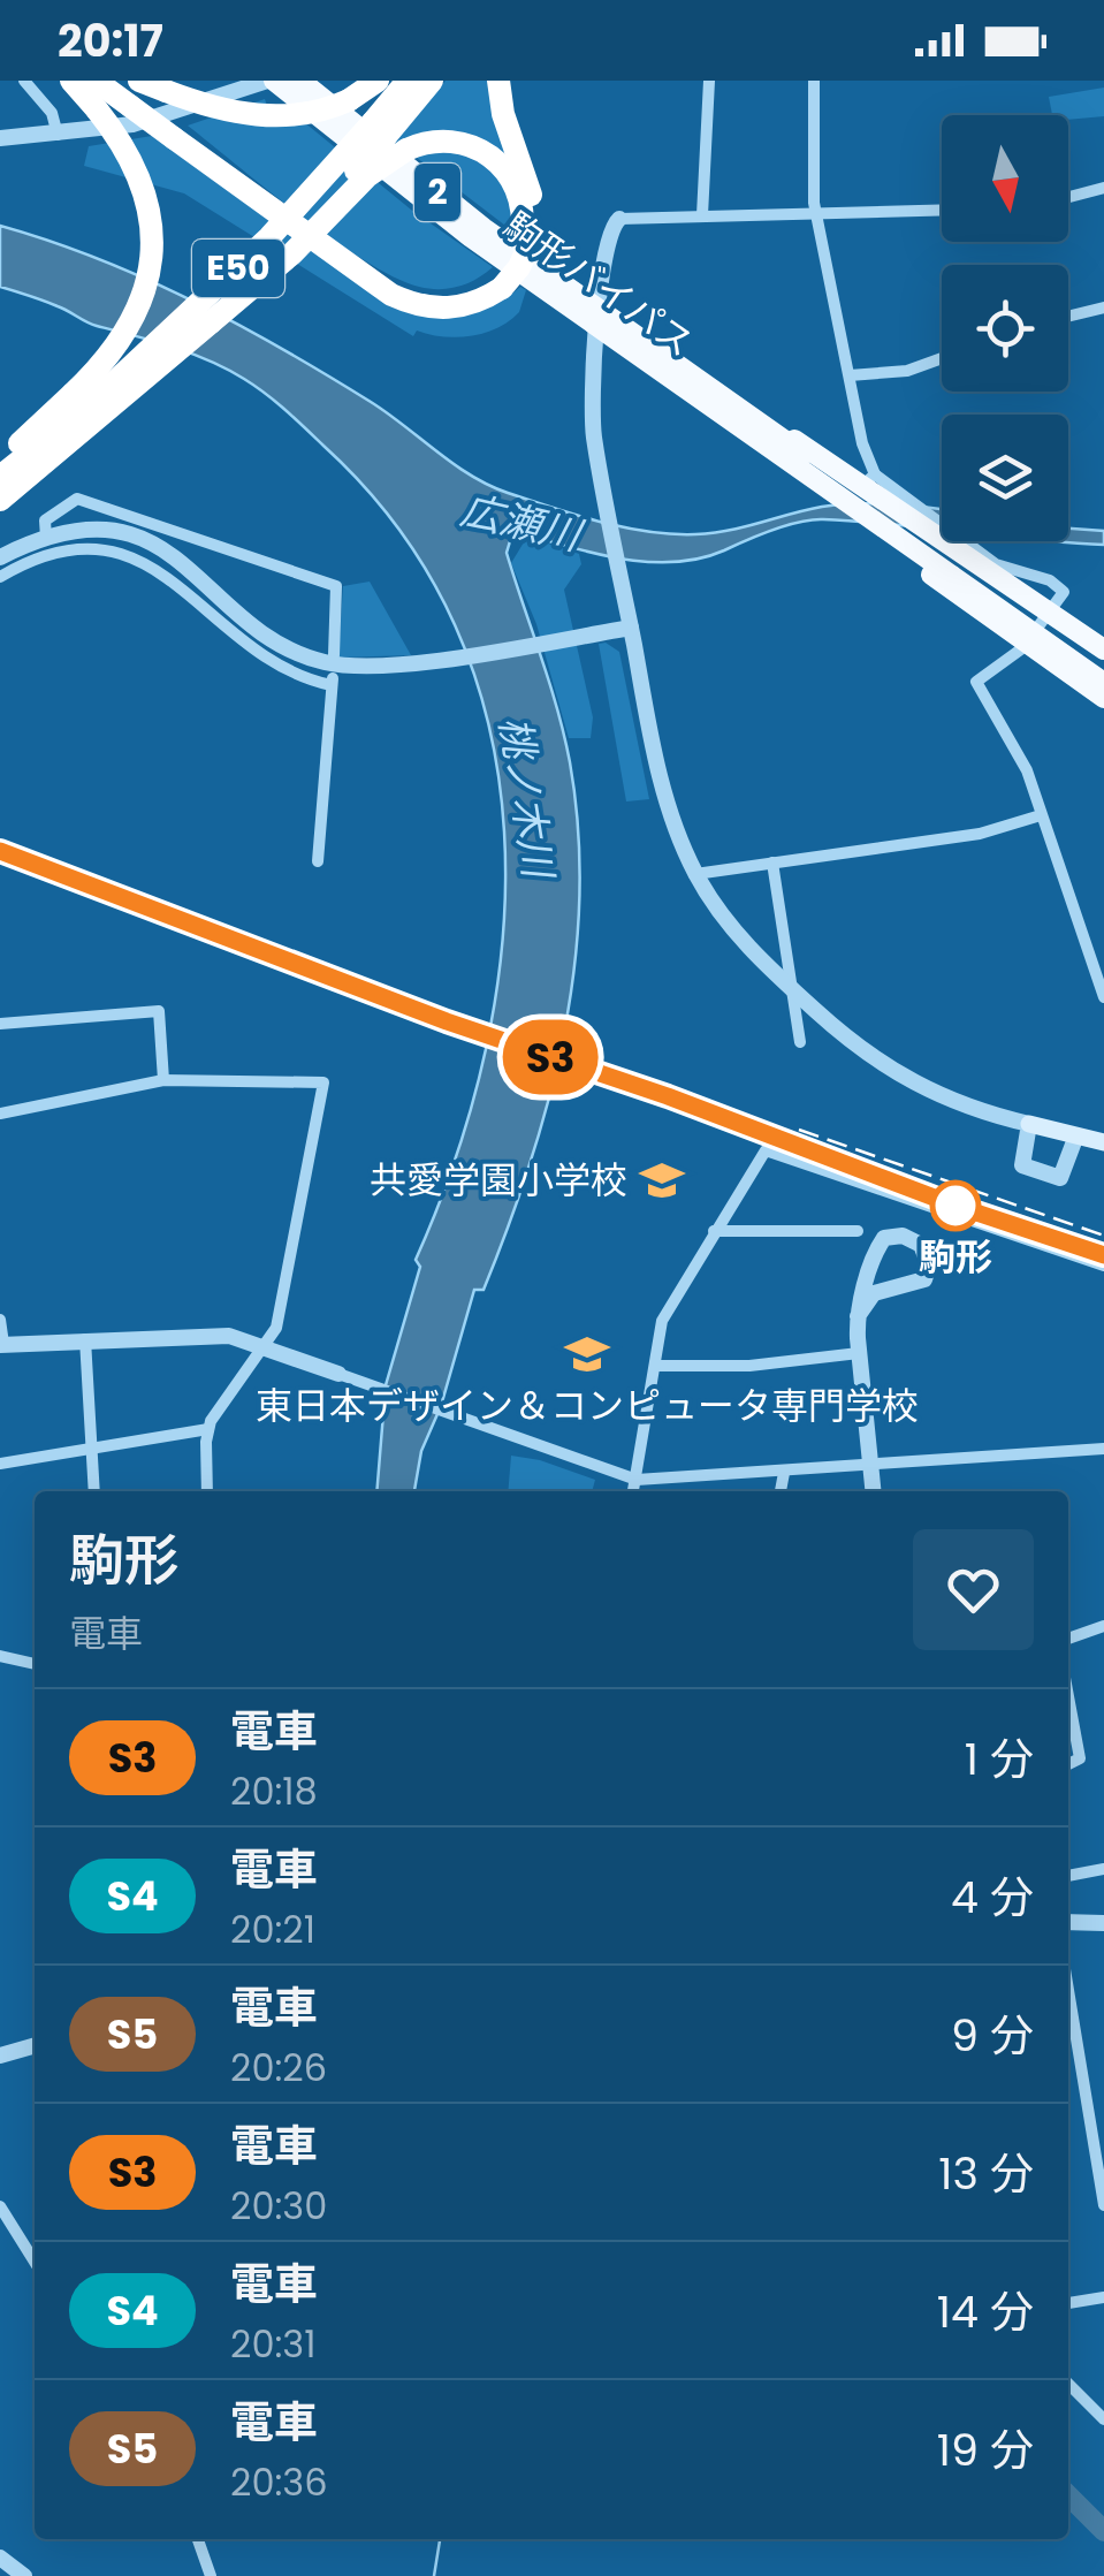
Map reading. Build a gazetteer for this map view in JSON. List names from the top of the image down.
{
  "streets": {
    "highway": ["E50"],
    "main road": ["2", "駒形バイパス"]
  },
  "crossings": [
    ["2", "駒形バイパス"]
  ],
  "water": ["広瀬川", "桃ノ木川"],
  "places": {
    "school or university": ["共愛学園小学校", "東日本デザイン＆コンピュータ専門学校"],
    "other": ["駒形"]
  },
  "north": "bottom",
  "page": {
    "status": "20:17",
    "on_map": "S3",
    "heading": ["駒形", "電車"],
    "list": [
      {
        "mark": "S3",
        "name": "電車",
        "note": "20:18",
        "value": "1 分"
      },
      {
        "mark": "S4",
        "name": "電車",
        "note": "20:21",
        "value": "4 分"
      },
      {
        "mark": "S5",
        "name": "電車",
        "note": "20:26",
        "value": "9 分"
      },
      {
        "mark": "S3",
        "name": "電車",
        "note": "20:30",
        "value": "13 分"
      },
      {
        "mark": "S4",
        "name": "電車",
        "note": "20:31",
        "value": "14 分"
      },
      {
        "mark": "S5",
        "name": "電車",
        "note": "20:36",
        "value": "19 分"
      }
    ]
  }
}
